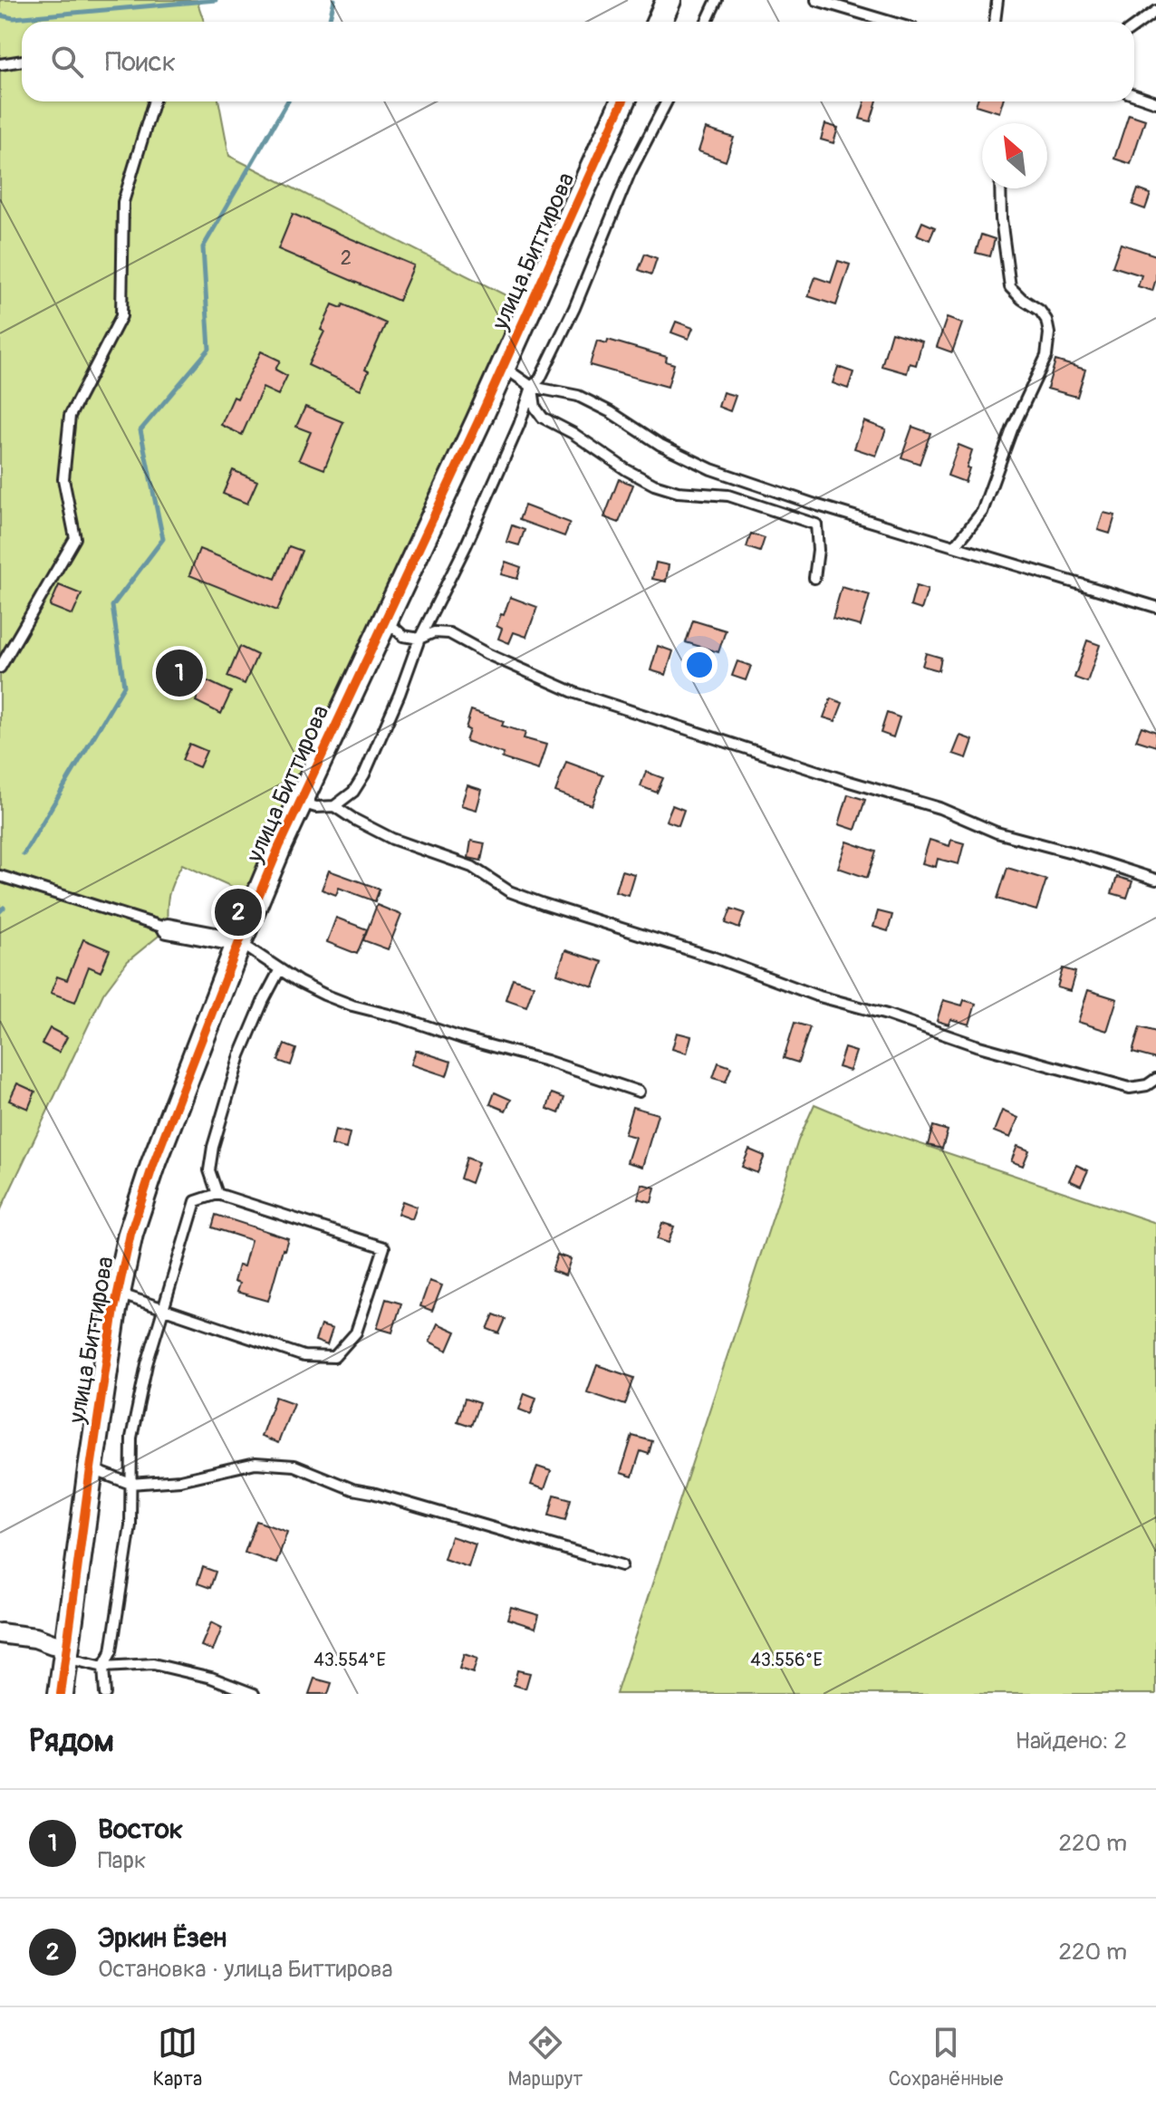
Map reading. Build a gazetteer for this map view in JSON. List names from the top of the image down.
{
  "streets": {
    "street": ["улица Биттирова"]
  },
  "house_numbers": ["2"],
  "north": "top left",
  "page": {
    "search": "Поиск",
    "pins": ["1", "2"],
    "heading": ["Рядом", "Найдено: 2"],
    "list": [
      {
        "mark": "1",
        "name": "Восток",
        "note": "Парк",
        "value": "220 m"
      },
      {
        "mark": "2",
        "name": "Эркин Ёзен",
        "note": "Остановка · улица Биттирова",
        "value": "220 m"
      }
    ],
    "nav": ["Карта", "Маршрут", "Сохранённые"]
  },
  "coordinates": ["43.554°E", "43.556°E"]
}
